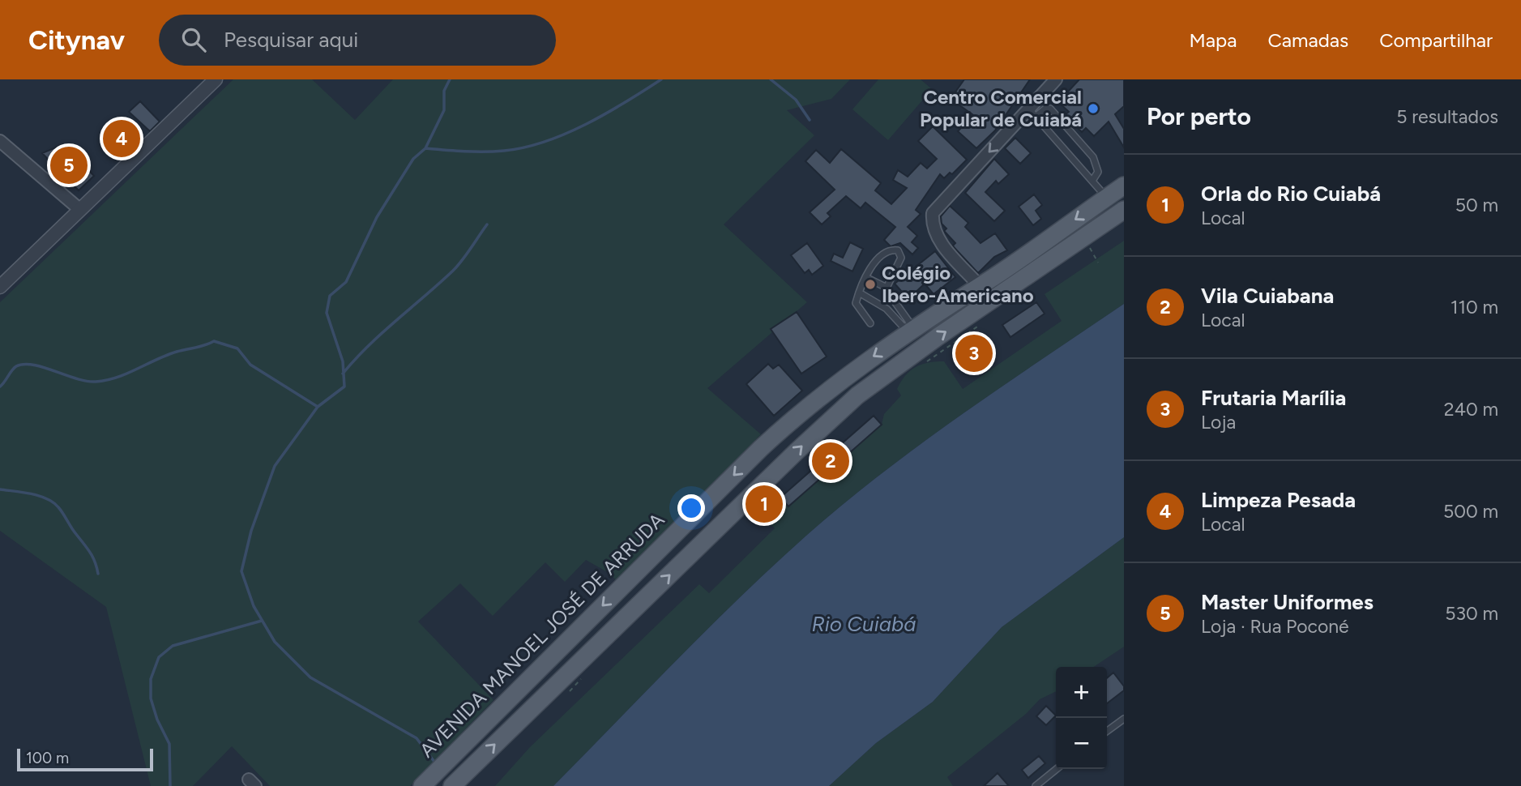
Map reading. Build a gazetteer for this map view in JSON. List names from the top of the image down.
{
  "streets": {
    "main road": ["AVENIDA MANOEL JOSÉ DE ARRUDA"]
  },
  "water": ["Rio Cuiabá"],
  "places": ["Centro Comercial Popular de Cuiabá", "Colégio Ibero-Americano"],
  "scale_bar": "100 m",
  "page": {
    "header": "Citynav",
    "search": "Pesquisar aqui",
    "nav": ["Mapa", "Camadas", "Compartilhar"],
    "heading": ["Por perto", "5 resultados"],
    "pins": [
      "4",
      "5",
      "3",
      "2",
      "1"
    ],
    "list": [
      {
        "mark": "1",
        "name": "Orla do Rio Cuiabá",
        "note": "Local",
        "value": "50 m"
      },
      {
        "mark": "2",
        "name": "Vila Cuiabana",
        "note": "Local",
        "value": "110 m"
      },
      {
        "mark": "3",
        "name": "Frutaria Marília",
        "note": "Loja",
        "value": "240 m"
      },
      {
        "mark": "4",
        "name": "Limpeza Pesada",
        "note": "Local",
        "value": "500 m"
      },
      {
        "mark": "5",
        "name": "Master Uniformes",
        "note": "Loja · Rua Poconé",
        "value": "530 m"
      }
    ],
    "map_buttons": ["+", "−"],
    "scale": "100 m"
  }
}
